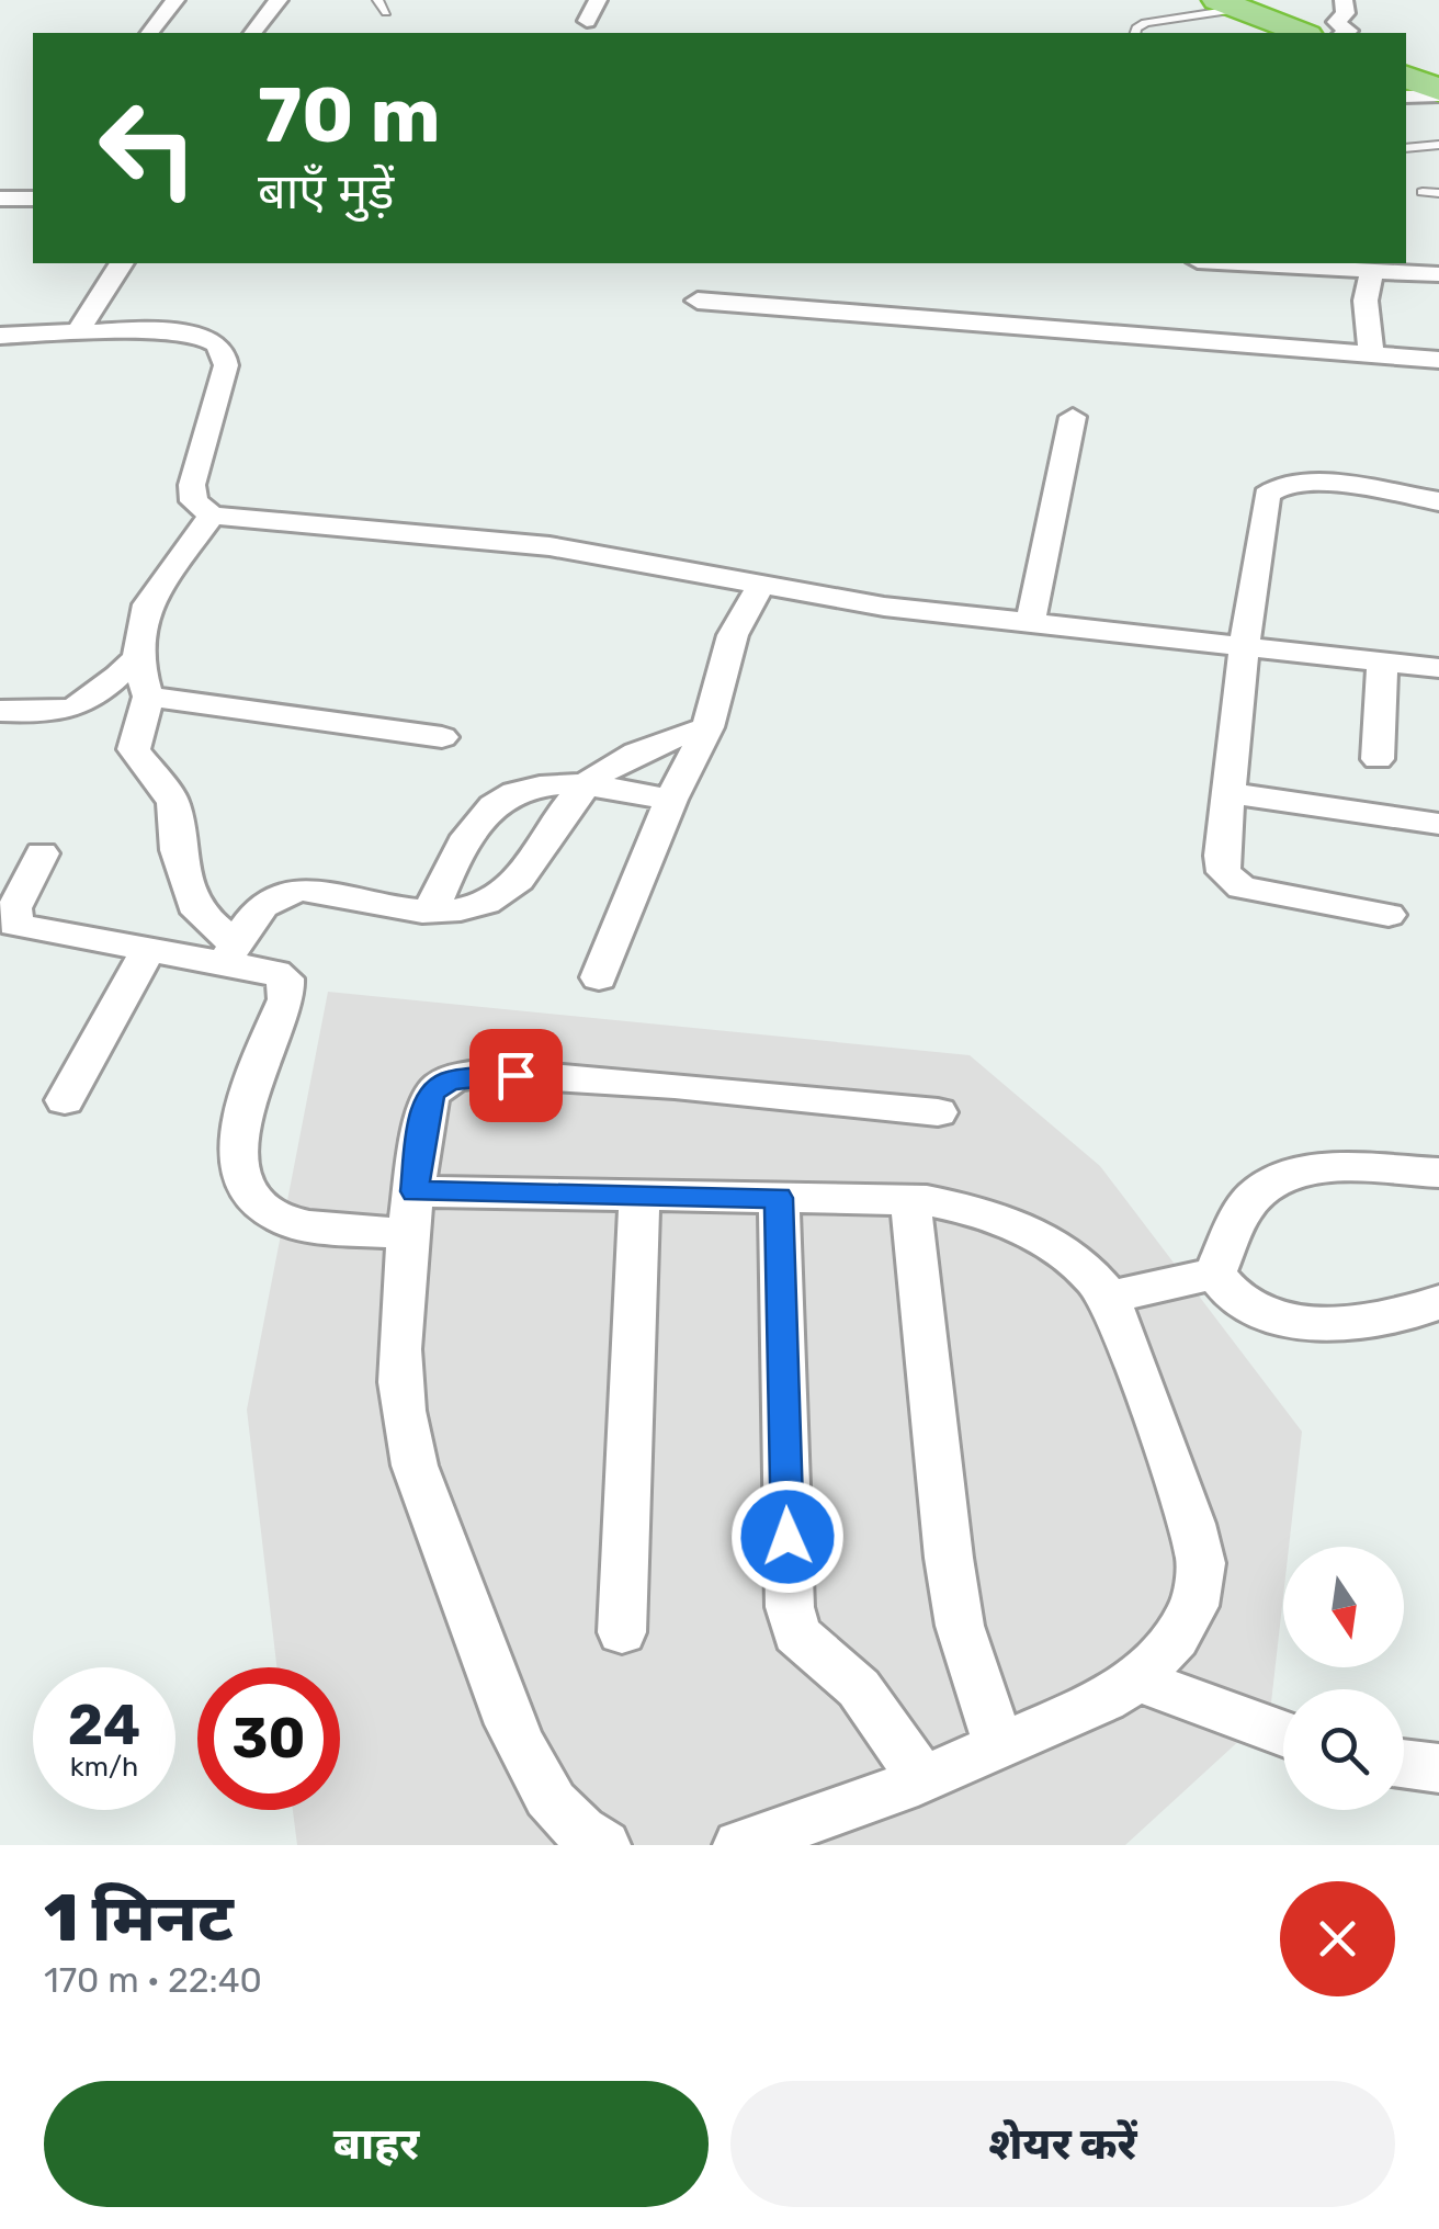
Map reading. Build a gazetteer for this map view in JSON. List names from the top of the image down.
{
  "north": "bottom",
  "page": {
    "turn": ["70 m", "बाएँ मुड़ें"],
    "speed": "24 km/h",
    "limit": "30",
    "heading": ["1 मिनट", "170 m · 22:40"],
    "buttons": ["बाहर", "शेयर करें"]
  }
}
